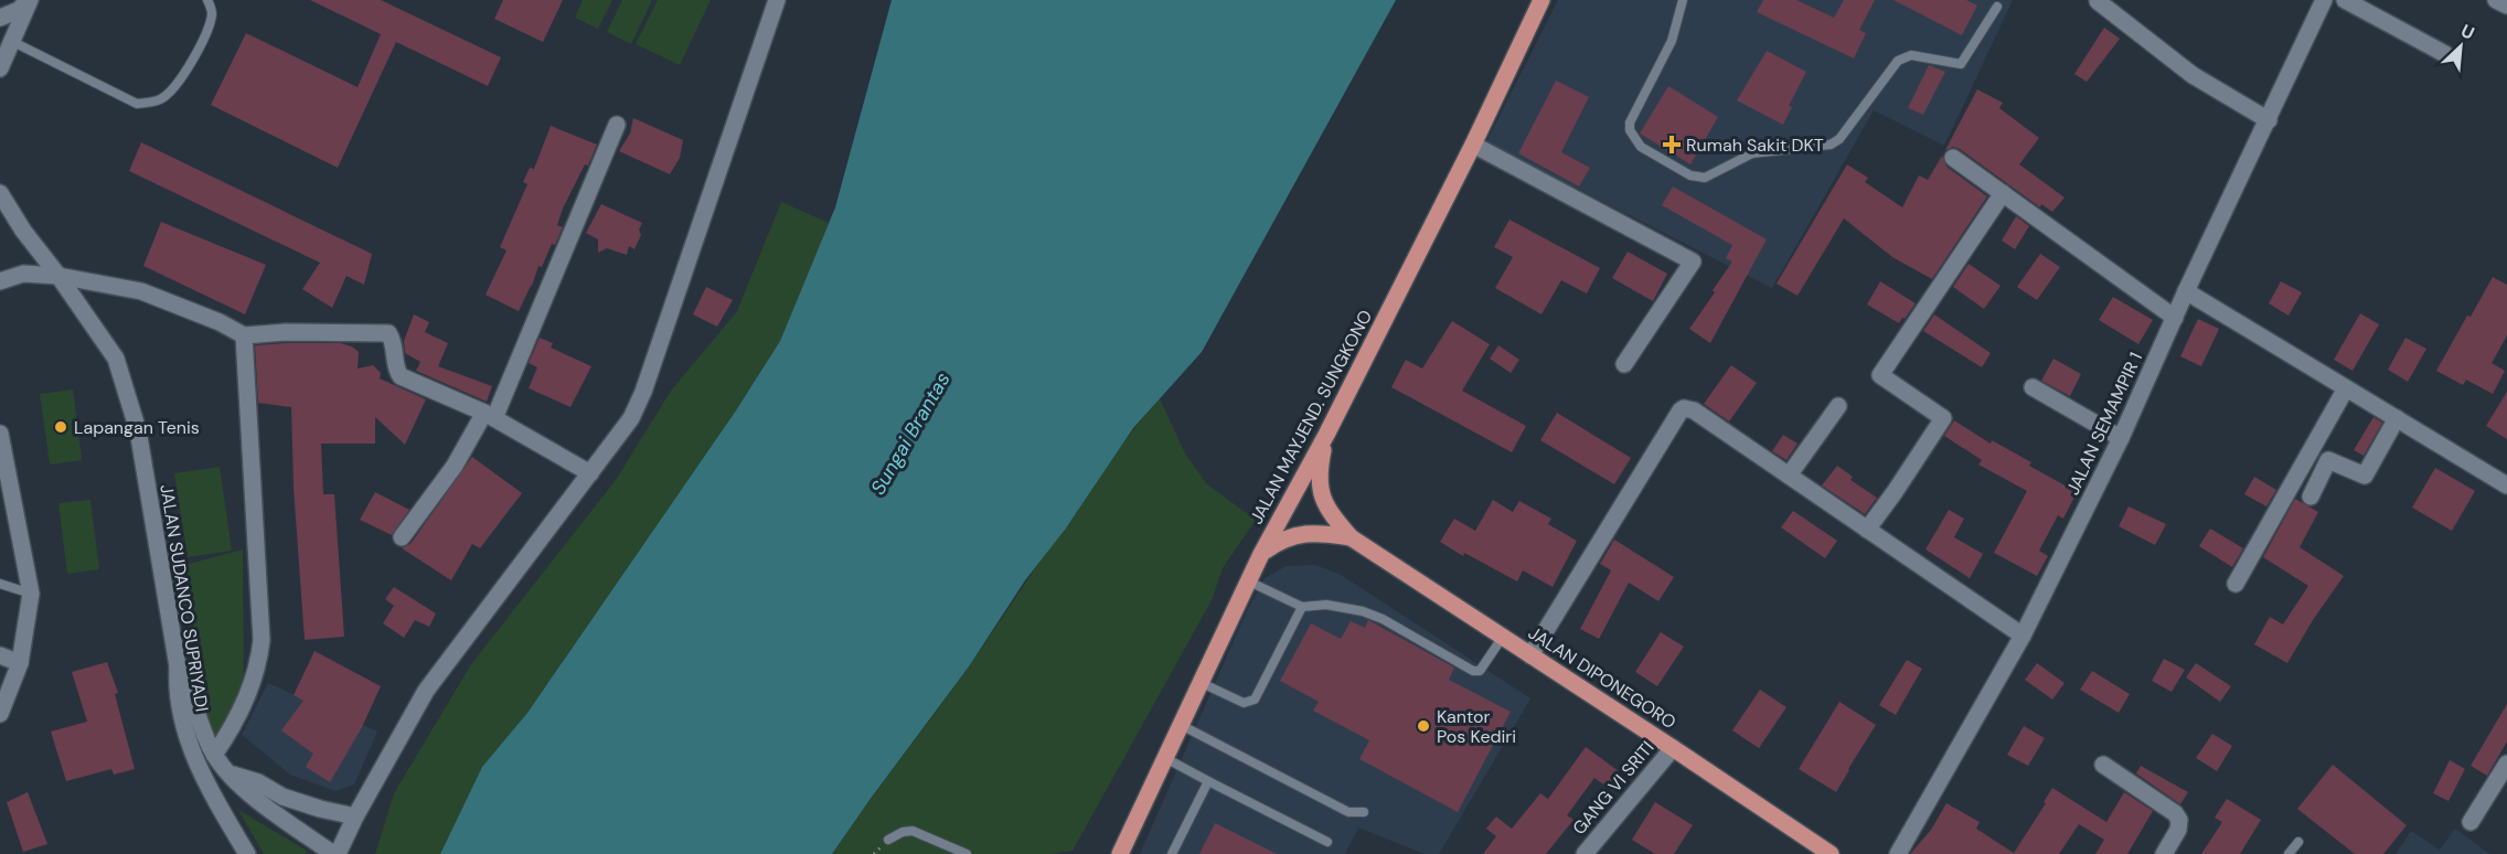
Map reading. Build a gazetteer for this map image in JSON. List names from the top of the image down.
{
  "streets": {
    "main road": ["JALAN MAYJEND. SUNGKONO", "JALAN DIPONEGORO"],
    "street": ["JALAN SEMAMPIR 1", "JALAN SUDANCO SUPRIYADI", "GANG VI SRITI"]
  },
  "crossings": [
    ["JALAN MAYJEND. SUNGKONO", "JALAN DIPONEGORO"],
    ["JALAN DIPONEGORO", "GANG VI SRITI"]
  ],
  "water": ["Sungai Brantas"],
  "places": {
    "health": ["Rumah Sakit DKT"],
    "other": ["Lapangan Tenis", "Kantor Pos Kediri"]
  },
  "north": "top right"
}
